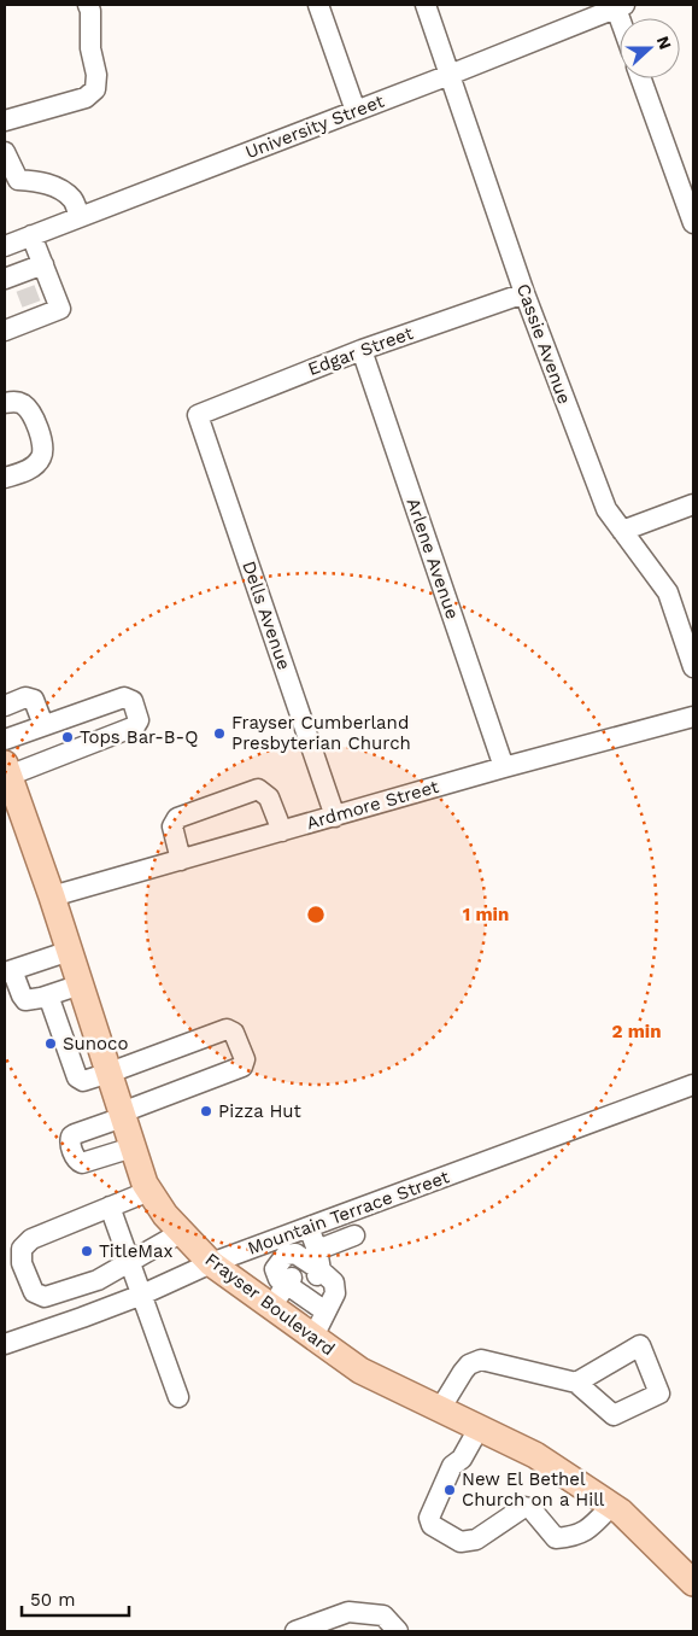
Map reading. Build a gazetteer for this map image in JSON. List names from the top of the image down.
{
  "streets": {
    "main road": ["Frayser Boulevard"],
    "street": [
      "University Street",
      "Cassie Avenue",
      "Edgar Street",
      "Arlene Avenue",
      "Dells Avenue",
      "Ardmore Street",
      "Mountain Terrace Street"
    ]
  },
  "crossings": [
    ["University Street", "Cassie Avenue"],
    ["Cassie Avenue", "Edgar Street"],
    ["Edgar Street", "Arlene Avenue"],
    ["Edgar Street", "Dells Avenue"],
    ["Arlene Avenue", "Ardmore Street"],
    ["Dells Avenue", "Ardmore Street"],
    ["Ardmore Street", "Frayser Boulevard"],
    ["Mountain Terrace Street", "Frayser Boulevard"]
  ],
  "places": [
    "Frayser Cumberland Presbyterian Church",
    "Tops Bar-B-Q",
    "Sunoco",
    "Pizza Hut",
    "TitleMax",
    "New El Bethel Church on a Hill"
  ],
  "scale_bar": "50 m",
  "north": "right",
  "rings": ["1 min", "2 min"]
}
